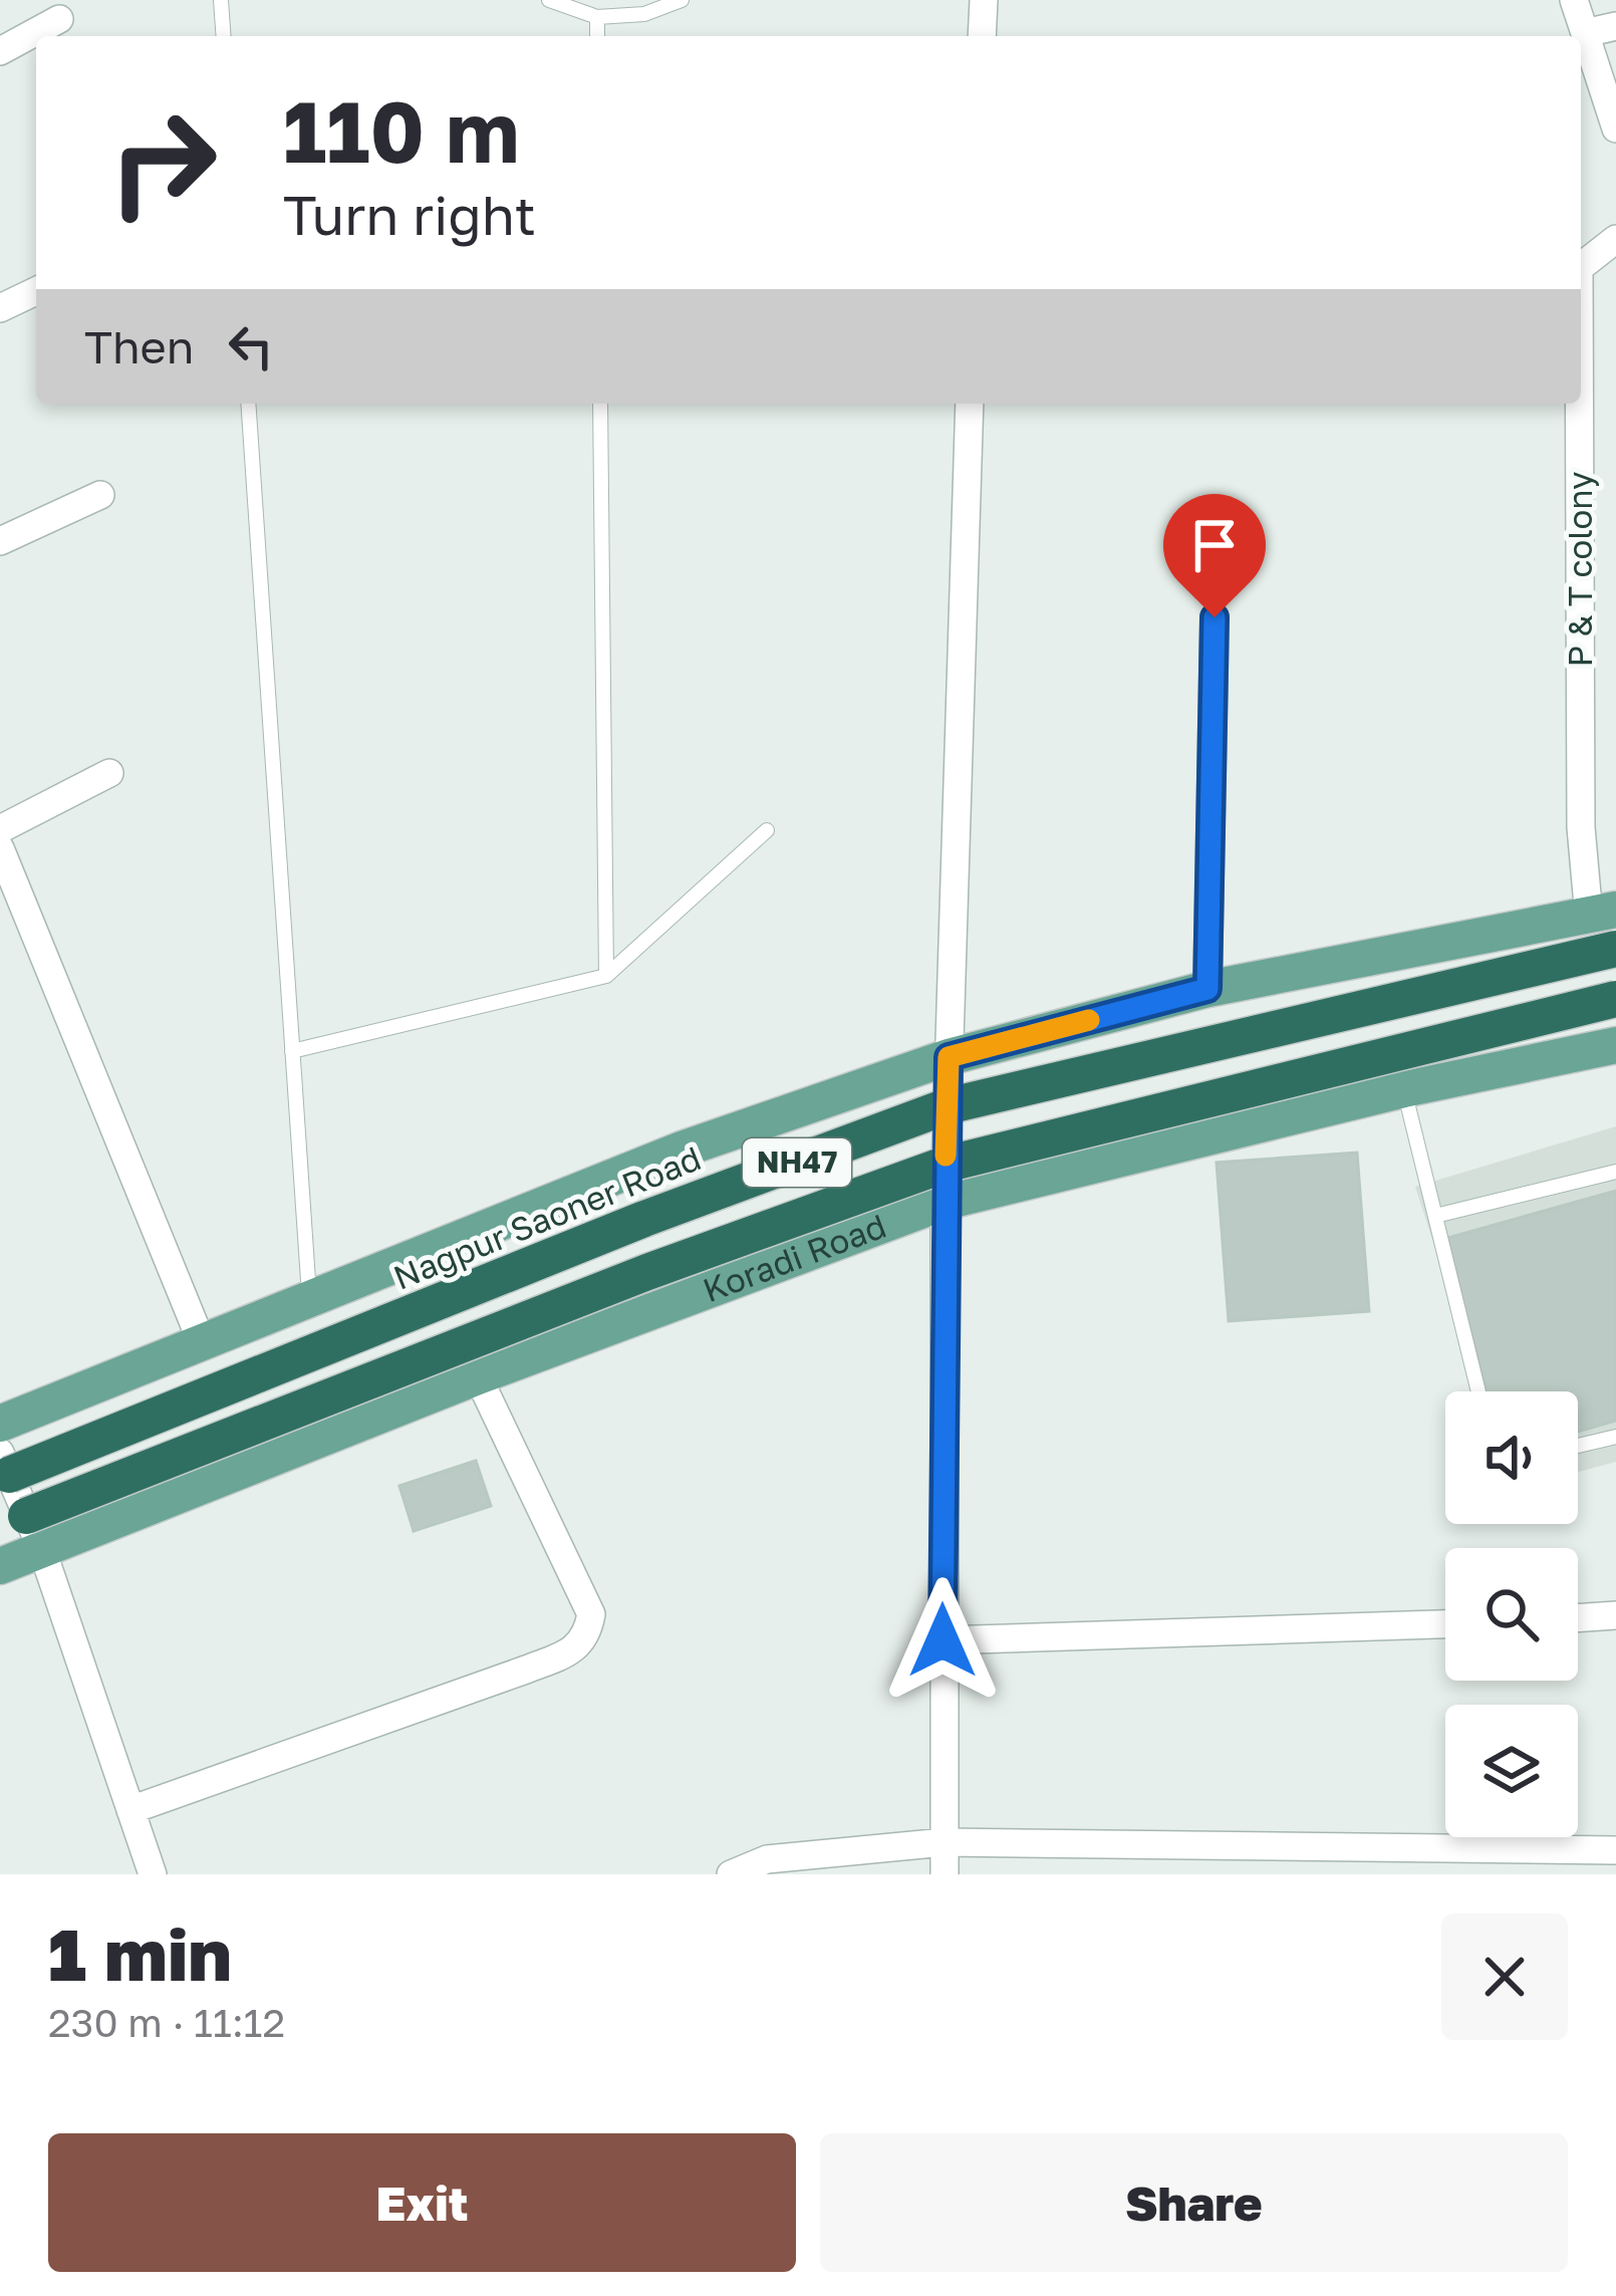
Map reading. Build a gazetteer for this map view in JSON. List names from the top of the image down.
{
  "streets": {
    "highway": ["NH47", "Nagpur Saoner Road"],
    "main road": ["Koradi Road"],
    "street": ["P & T colony"]
  },
  "page": {
    "turn": ["110 m", "Turn right"],
    "then": "Then",
    "heading": ["1 min", "230 m · 11:12"],
    "buttons": ["Exit", "Share"]
  }
}
